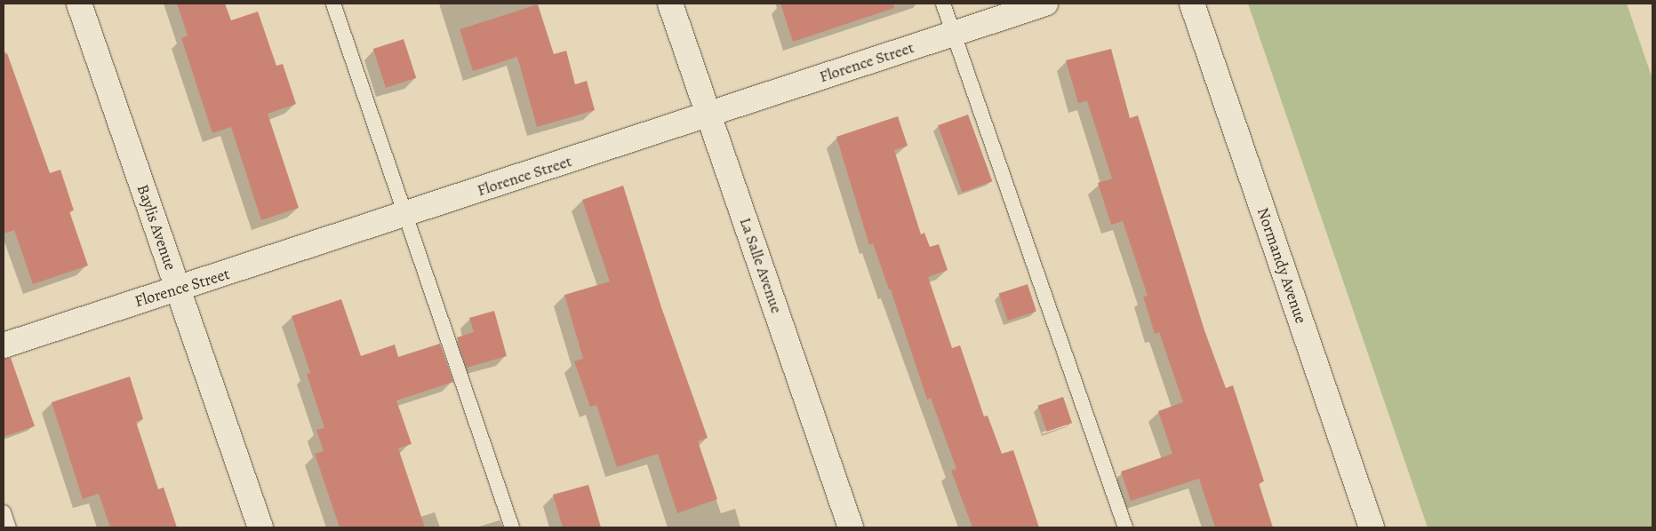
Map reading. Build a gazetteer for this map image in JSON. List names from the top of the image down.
{
  "streets": {
    "street": [
      "Florence Street",
      "Baylis Avenue",
      "La Salle Avenue",
      "Normandy Avenue"
    ]
  },
  "crossings": [
    ["Florence Street", "Baylis Avenue"],
    ["Florence Street", "La Salle Avenue"]
  ]
}
